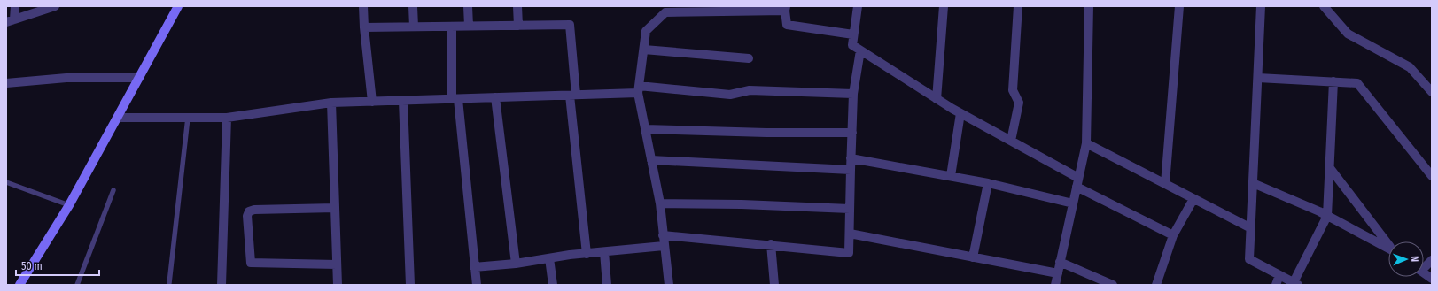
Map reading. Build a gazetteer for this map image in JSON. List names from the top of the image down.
{
  "scale_bar": "50 m",
  "north": "right"
}
